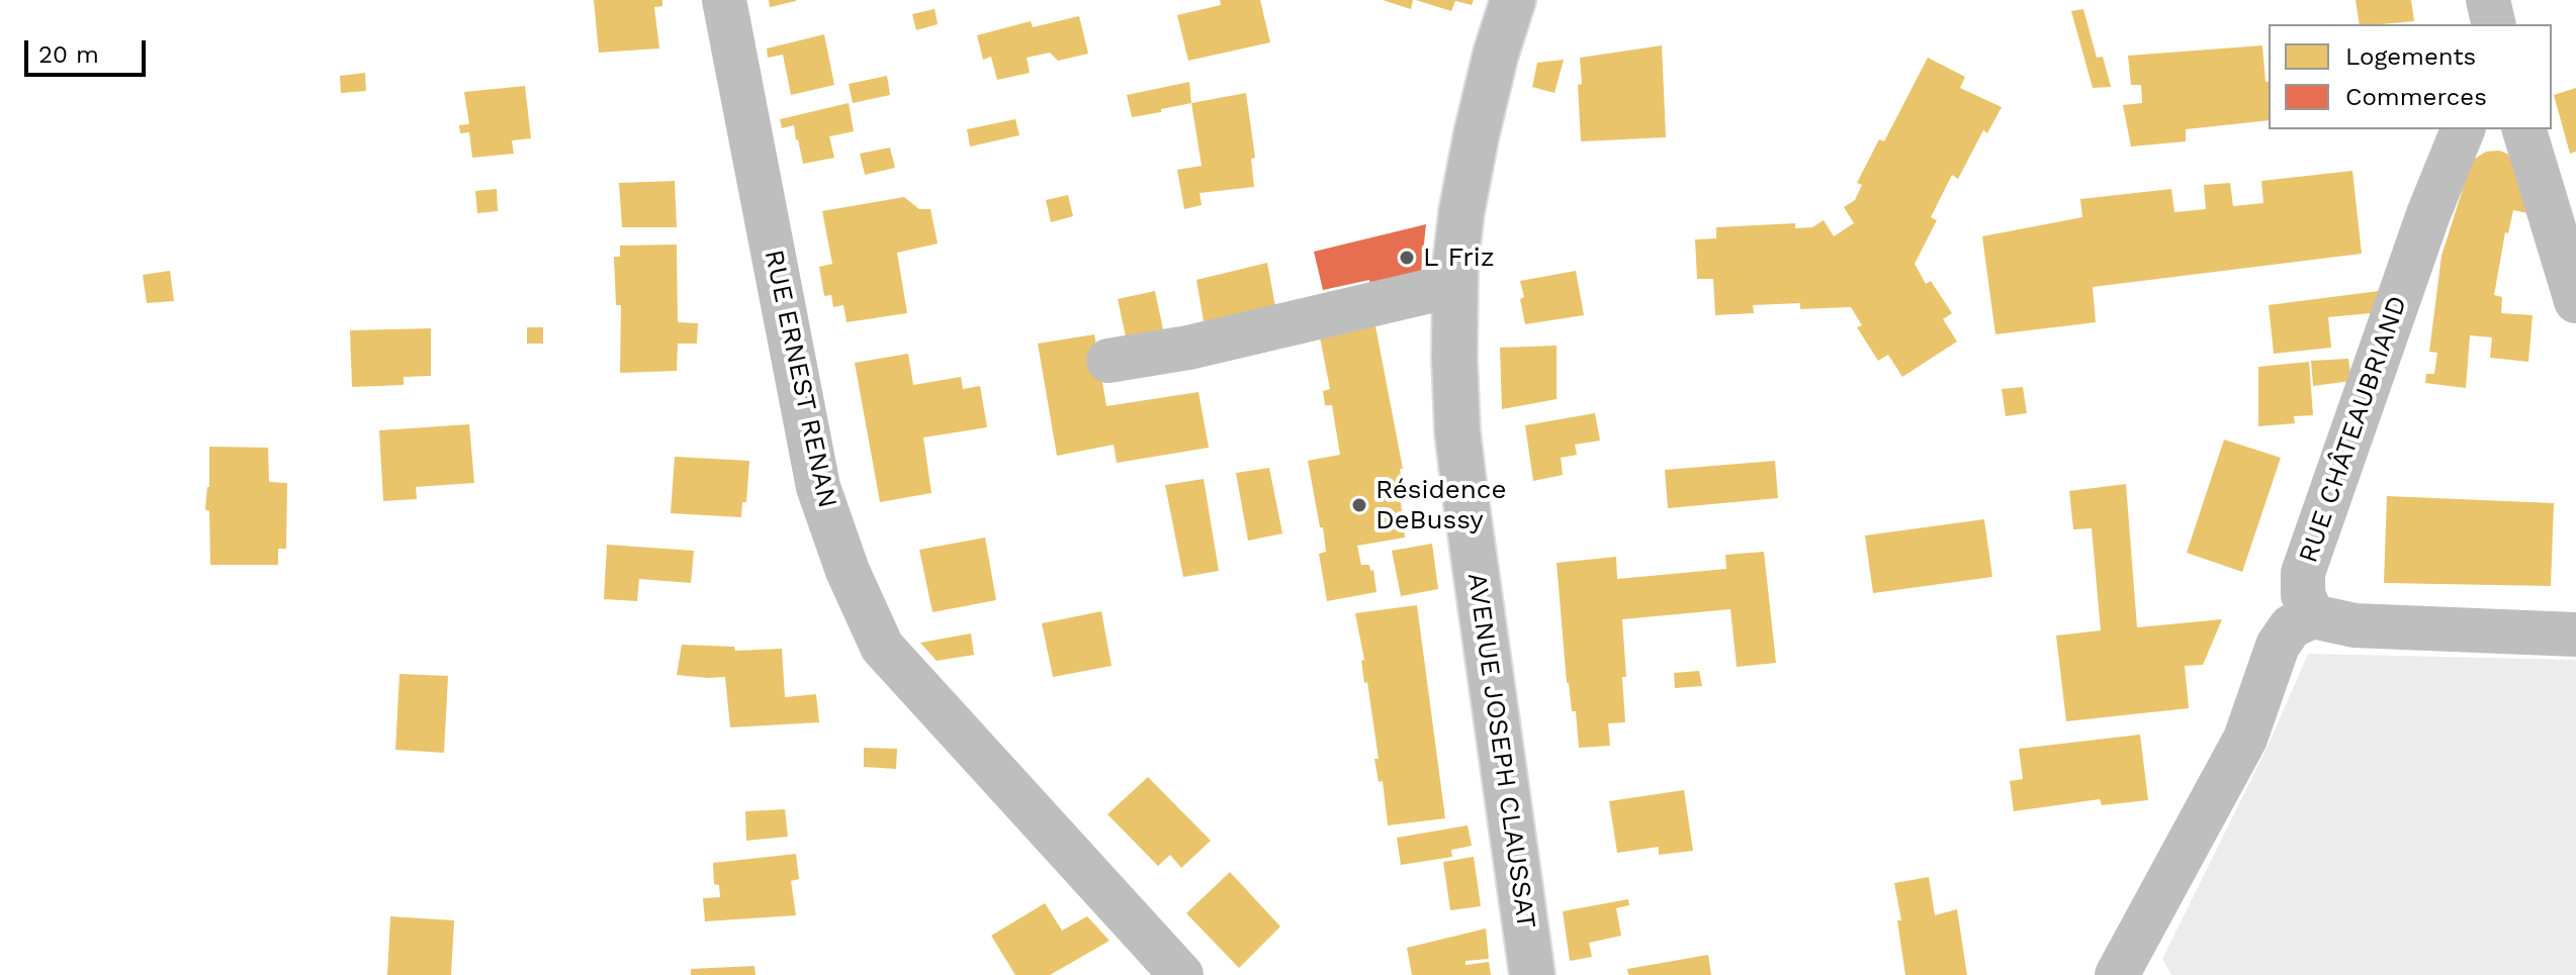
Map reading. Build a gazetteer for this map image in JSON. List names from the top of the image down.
{
  "streets": {
    "street": ["RUE ERNEST RENAN", "RUE CHÂTEAUBRIAND", "AVENUE JOSEPH CLAUSSAT"]
  },
  "places": ["L Friz", "Résidence DeBussy"],
  "legend": ["Logements", "Commerces"],
  "scale_bar": "20 m"
}
